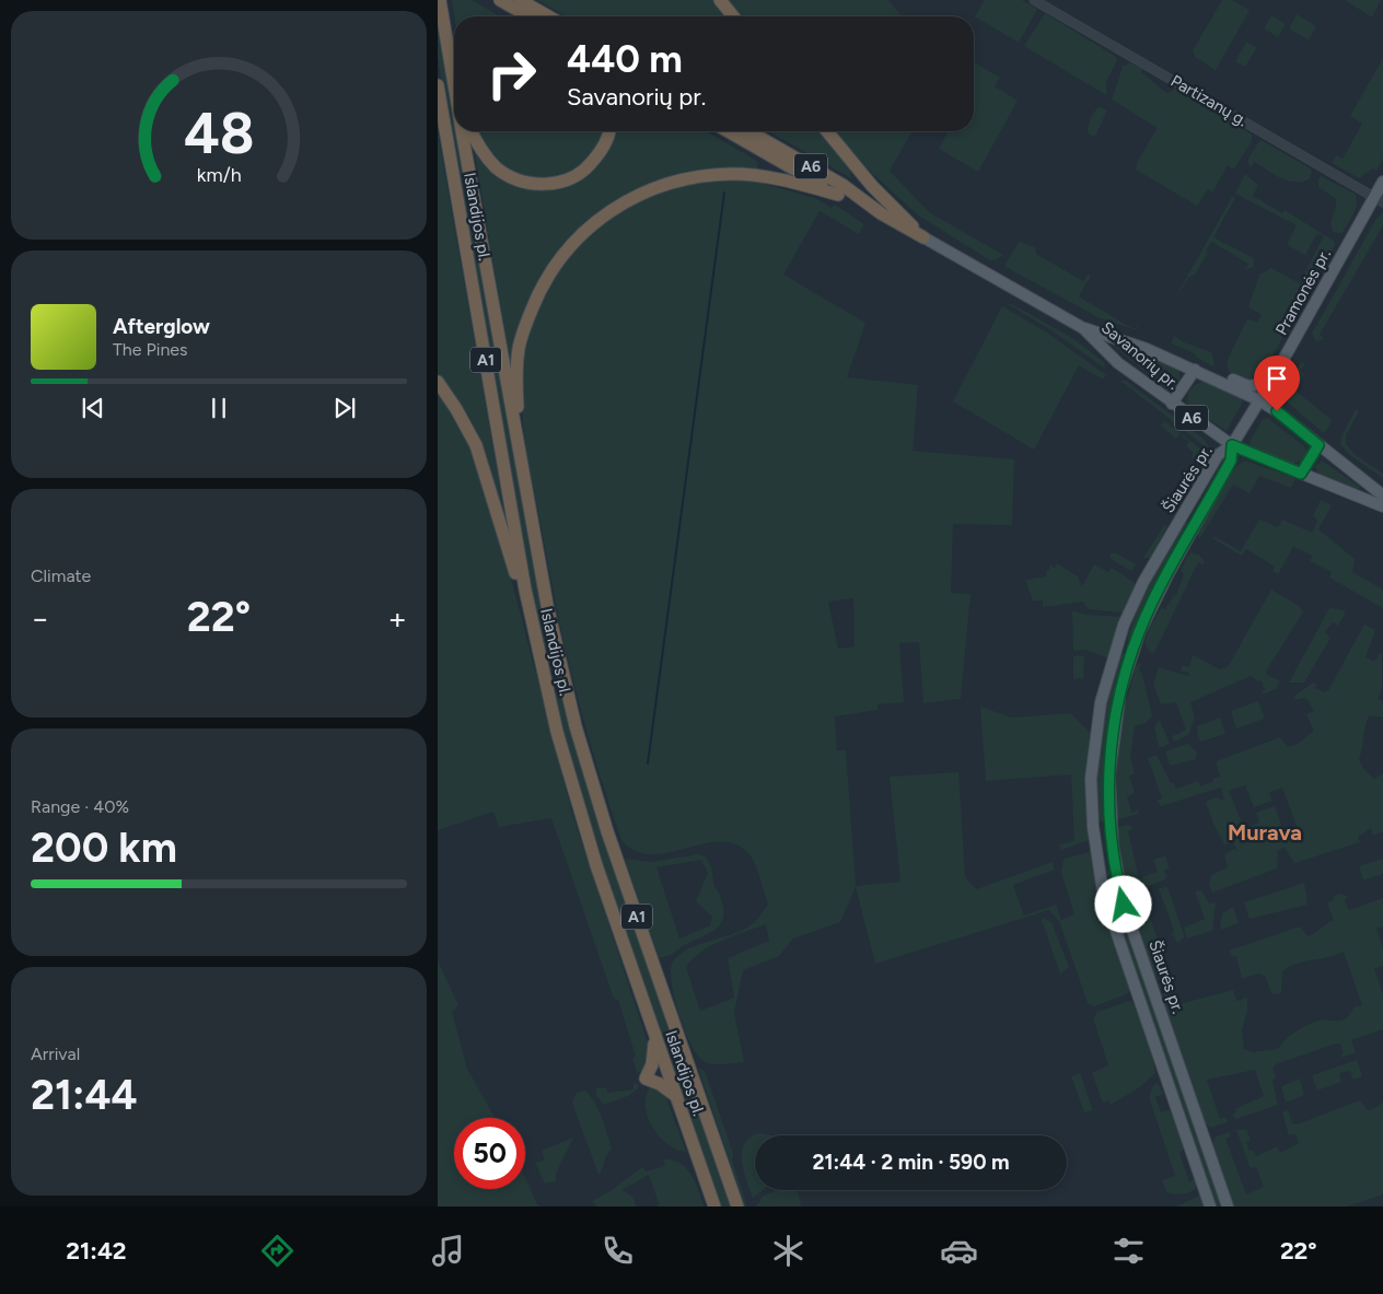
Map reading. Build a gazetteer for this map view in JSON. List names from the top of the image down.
{
  "streets": {
    "highway": [
      "A6",
      "Islandijos pl.",
      "Savanorių pr.",
      "A1"
    ],
    "main road": ["Pramonės pr.", "Šiaurės pr."],
    "street": ["Partizanų g."]
  },
  "crossings": [
    ["Partizanų g.", "Pramonės pr."],
    ["Pramonės pr.", "Savanorių pr."],
    ["Pramonės pr.", "Šiaurės pr."],
    ["Savanorių pr.", "Šiaurės pr."]
  ],
  "districts": ["Murava"],
  "page": {
    "turn": ["440 m", "Savanorių pr."],
    "song": ["Afterglow", "The Pines"],
    "tile": [
      "Climate",
      ["Range · 40%", "200 km"],
      ["Arrival", "21:44"]
    ],
    "heat": ["−", "22°", "+"],
    "limit": "50",
    "trip": "21:44 · 2 min · 590 m",
    "tabs": ["21:42", "22°"],
    "gauge": ["48", "km/h"]
  }
}
